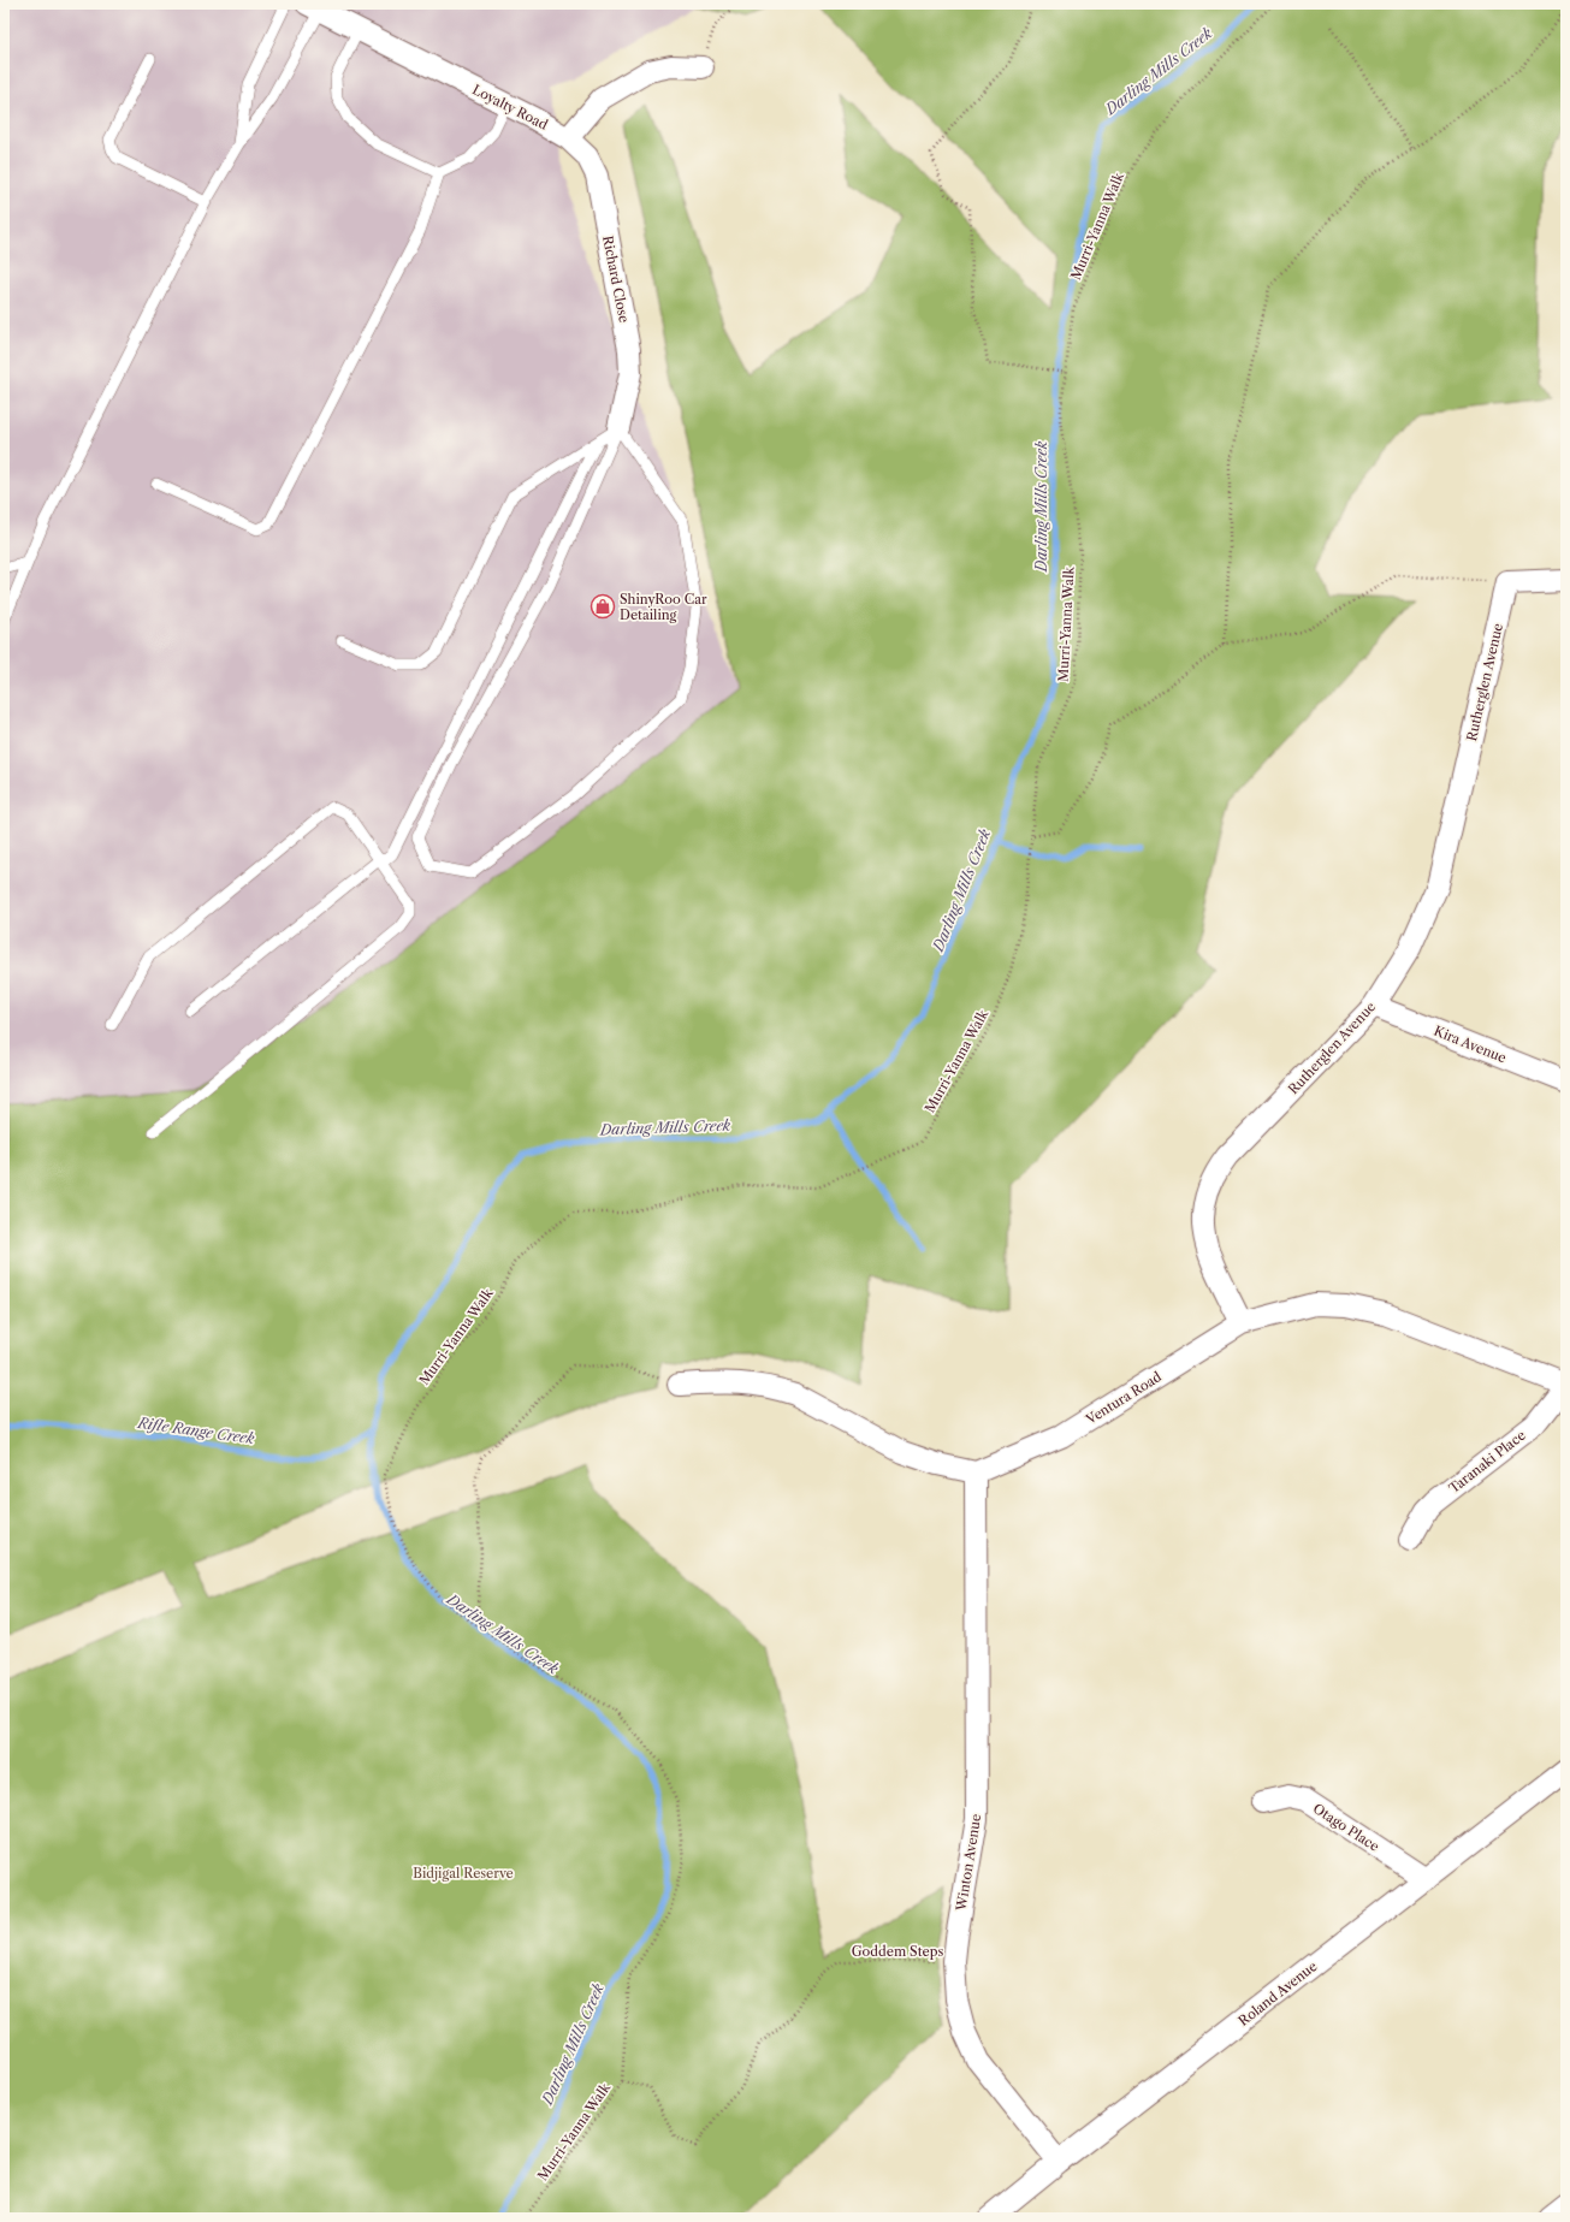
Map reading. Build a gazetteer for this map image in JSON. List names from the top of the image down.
{
  "streets": {
    "street": [
      "Loyalty Road",
      "Richard Close",
      "Rutherglen Avenue",
      "Kira Avenue",
      "Ventura Road",
      "Taranaki Place",
      "Otago Place",
      "Winton Avenue",
      "Roland Avenue"
    ],
    "path": ["Murri-Yanna Walk", "Goddem Steps"]
  },
  "crossings": [
    ["Loyalty Road", "Richard Close"],
    ["Murri-Yanna Walk", "Goddem Steps"],
    ["Rutherglen Avenue", "Kira Avenue"],
    ["Rutherglen Avenue", "Ventura Road"],
    ["Ventura Road", "Taranaki Place"],
    ["Ventura Road", "Winton Avenue"],
    ["Otago Place", "Roland Avenue"],
    ["Winton Avenue", "Goddem Steps"],
    ["Winton Avenue", "Roland Avenue"]
  ],
  "water": ["Darling Mills Creek", "Rifle Range Creek"],
  "parks": ["Bidjigal Reserve"],
  "places": {
    "shop": ["ShinyRoo Car Detailing"]
  }
}
